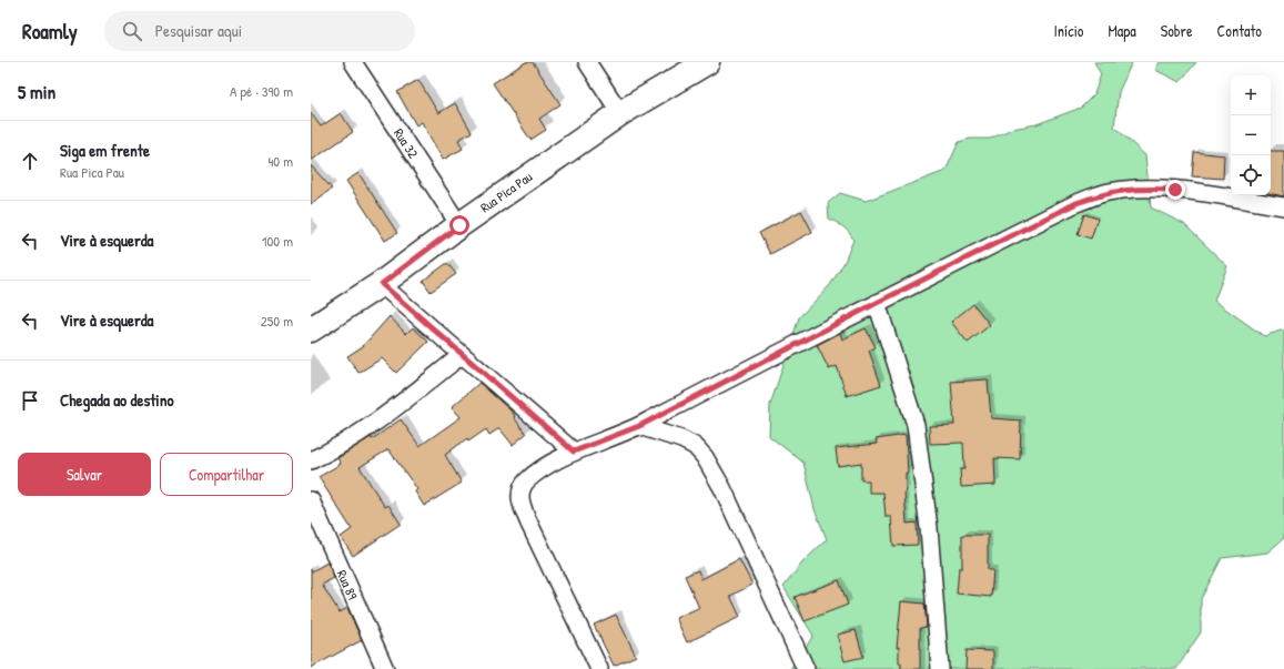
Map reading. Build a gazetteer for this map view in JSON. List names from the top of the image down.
{
  "streets": {
    "street": ["Rua 32", "Rua Pica Pau", "Rua 89"]
  },
  "crossings": [
    ["Rua 32", "Rua Pica Pau"]
  ],
  "page": {
    "header": "Roamly",
    "search": "Pesquisar aqui",
    "nav": [
      "Início",
      "Mapa",
      "Sobre",
      "Contato"
    ],
    "heading": ["5 min", "A pé · 390 m"],
    "map_buttons": ["+", "−"],
    "list": [
      ["Siga em frente", "Rua Pica Pau", "40 m"],
      ["Vire à esquerda", "100 m"],
      ["Vire à esquerda", "250 m"],
      "Chegada ao destino"
    ],
    "buttons": ["Salvar", "Compartilhar"]
  }
}
